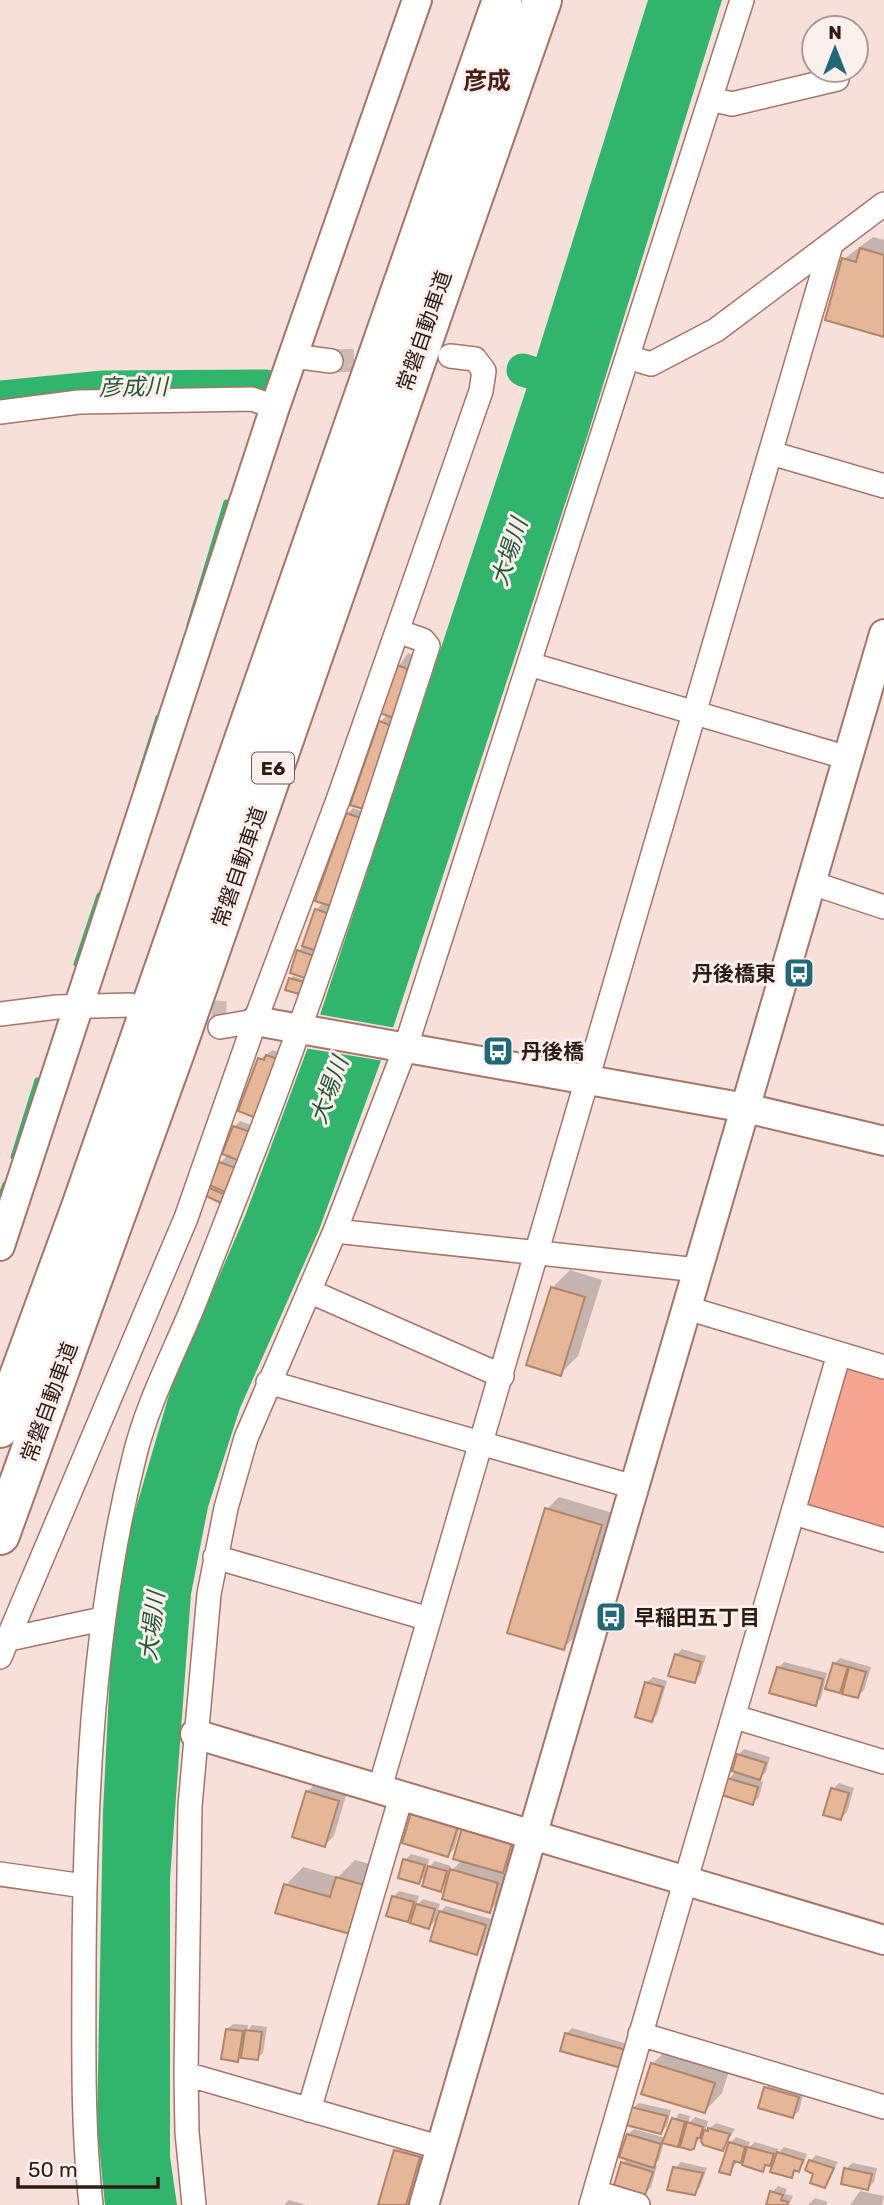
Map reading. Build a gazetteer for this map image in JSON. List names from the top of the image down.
{
  "streets": {
    "highway": ["常磐自動車道", "E6"]
  },
  "districts": ["彦成"],
  "water": ["彦成川", "大場川"],
  "places": {
    "bus stop": ["丹後橋東", "丹後橋", "早稲田五丁目"]
  },
  "scale_bar": "50 m",
  "north": "top"
}
